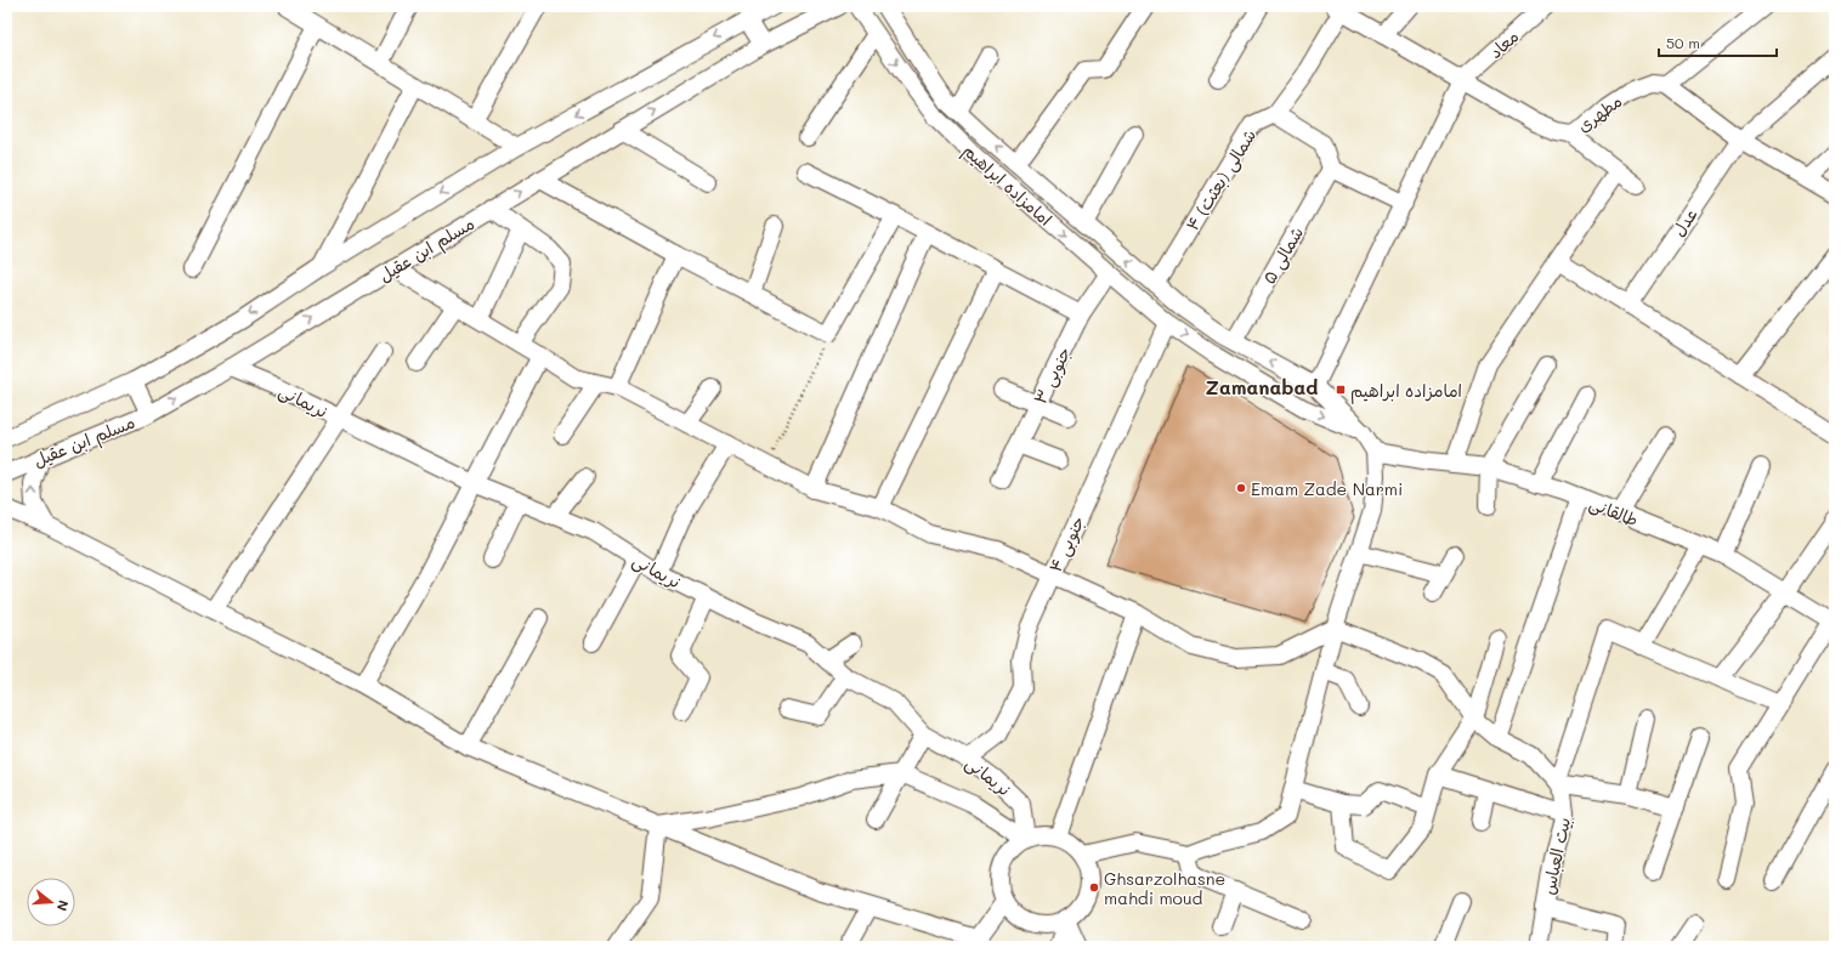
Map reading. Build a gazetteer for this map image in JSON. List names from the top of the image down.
{
  "streets": {
    "street": [
      "معاد",
      "مطهری",
      "۴ شمالی (بعثت)",
      "امامزاده ابراهیم",
      "عدل",
      "مسلم ابن عقیل",
      "۵ شمالی",
      "۳ جنوبی",
      "نریمانی",
      "طالقانی",
      "۴ جنوبی",
      "بیت العباس"
    ]
  },
  "crossings": [
    ["معاد", "مطهری"],
    ["مطهری", "۴ شمالی (بعثت)"],
    ["۴ شمالی (بعثت)", "امامزاده ابراهیم"],
    ["امامزاده ابراهیم", "۵ شمالی"],
    ["امامزاده ابراهیم", "۳ جنوبی"],
    ["امامزاده ابراهیم", "طالقانی"],
    ["امامزاده ابراهیم", "۴ جنوبی"],
    ["امامزاده ابراهیم", "بیت العباس"],
    ["مسلم ابن عقیل", "نریمانی"],
    ["نریمانی", "۴ جنوبی"]
  ],
  "districts": ["Zamanabad"],
  "places": {
    "transit": ["امامزاده ابراهیم"],
    "other": ["Emam Zade Narmi", "Ghsarzolhasne mahdi moud"]
  },
  "scale_bar": "50 m",
  "north": "right"
}
